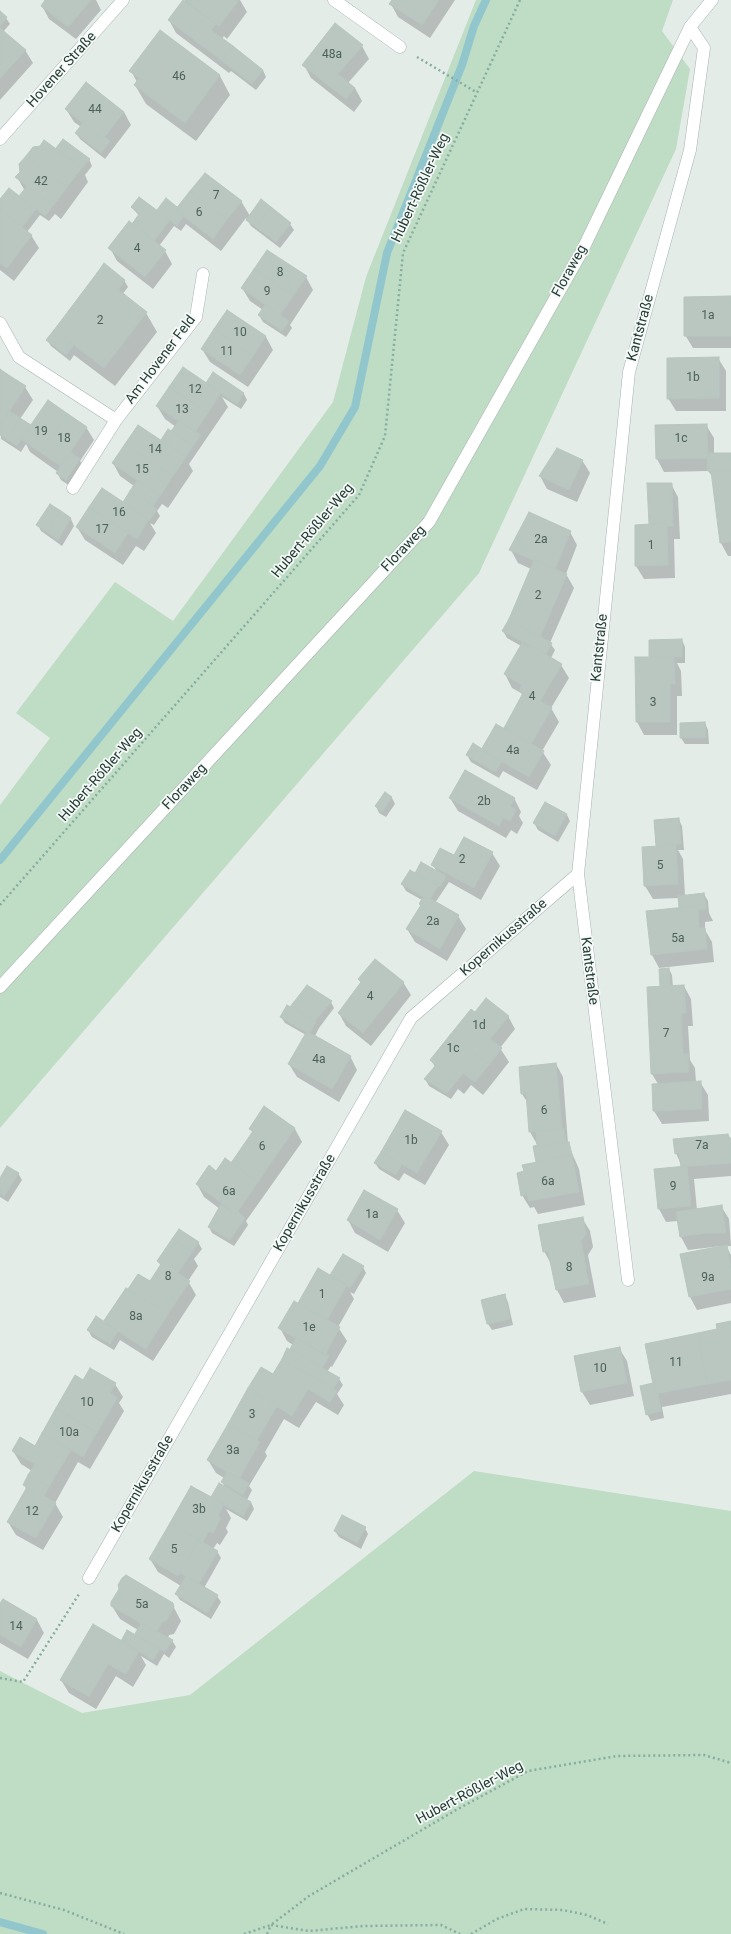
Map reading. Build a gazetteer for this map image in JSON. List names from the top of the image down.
{
  "streets": {
    "street": [
      "Hovener Straße",
      "Floraweg",
      "Kantstraße",
      "Am Hovener Feld",
      "Kopernikusstraße"
    ],
    "path": ["Hubert-Rößler-Weg"]
  },
  "crossings": [
    ["Floraweg", "Kantstraße"],
    ["Kantstraße", "Kopernikusstraße"]
  ],
  "house_numbers": [
    "48a",
    "46",
    "44",
    "42",
    "7",
    "6",
    "4",
    "8",
    "9",
    "1a",
    "2",
    "10",
    "11",
    "1b",
    "12",
    "13",
    "19",
    "18",
    "1c",
    "14",
    "15",
    "16",
    "17",
    "2a",
    "1",
    "2",
    "4",
    "3",
    "4a",
    "2b",
    "2",
    "5",
    "2a",
    "5a",
    "4",
    "1d",
    "7",
    "1c",
    "4a",
    "6",
    "1b",
    "7a",
    "6",
    "6a",
    "9",
    "6a",
    "1a",
    "8",
    "8",
    "9a",
    "1",
    "8a",
    "1e",
    "11",
    "10",
    "10",
    "3",
    "10a",
    "3a",
    "3b",
    "12",
    "5",
    "5a",
    "14"
  ]
}
